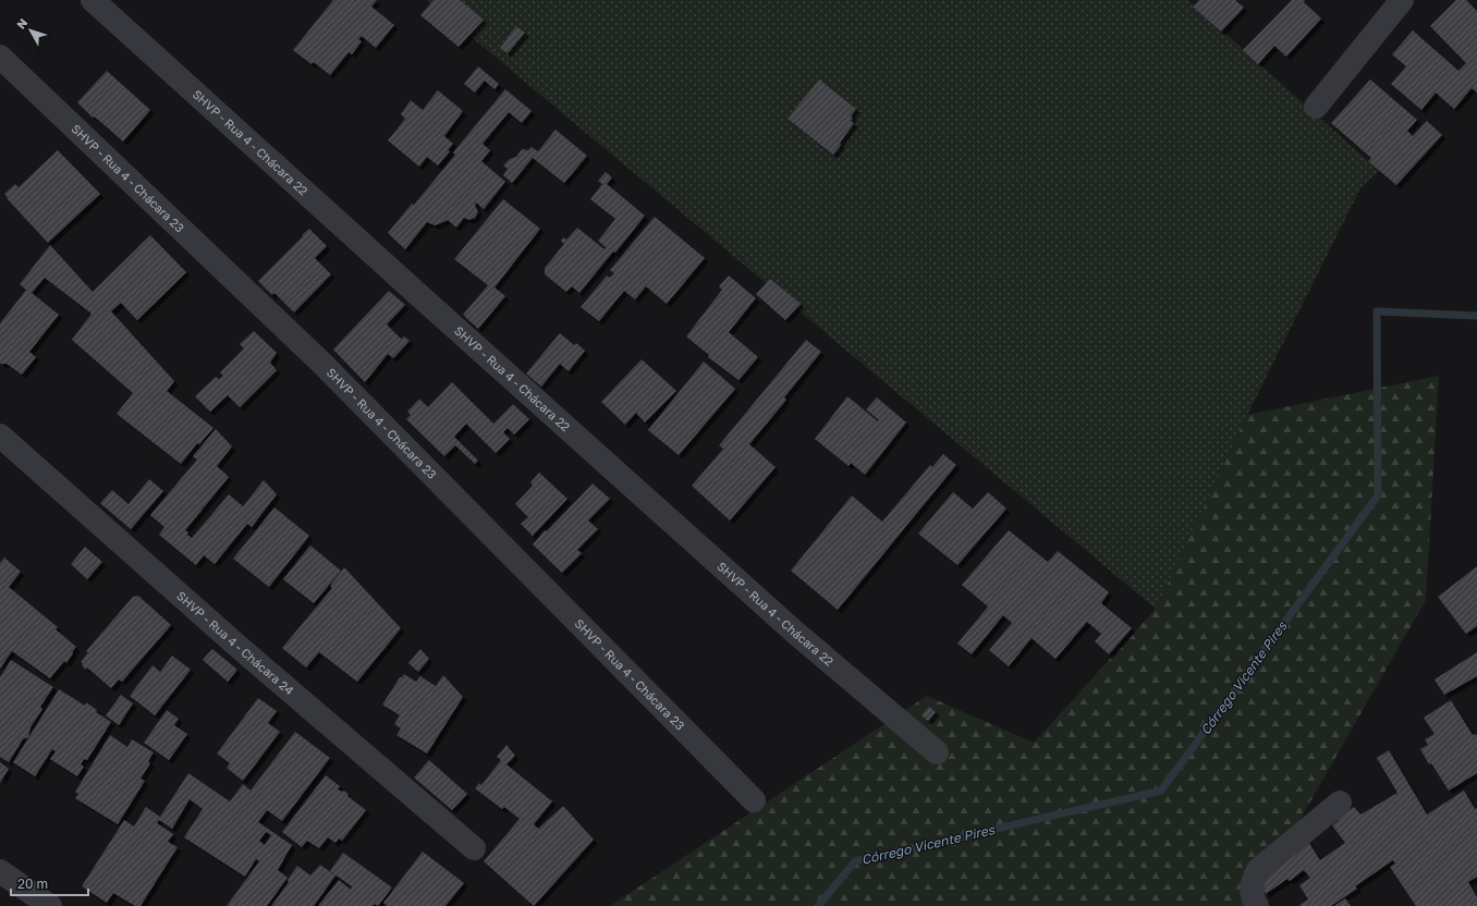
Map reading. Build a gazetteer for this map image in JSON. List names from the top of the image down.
{
  "streets": {
    "street": ["SHVP - Rua 4 - Chácara 22", "SHVP - Rua 4 - Chácara 23", "SHVP - Rua 4 - Chácara 24"]
  },
  "water": ["Córrego Vicente Pires"],
  "scale_bar": "20 m",
  "north": "top left"
}
